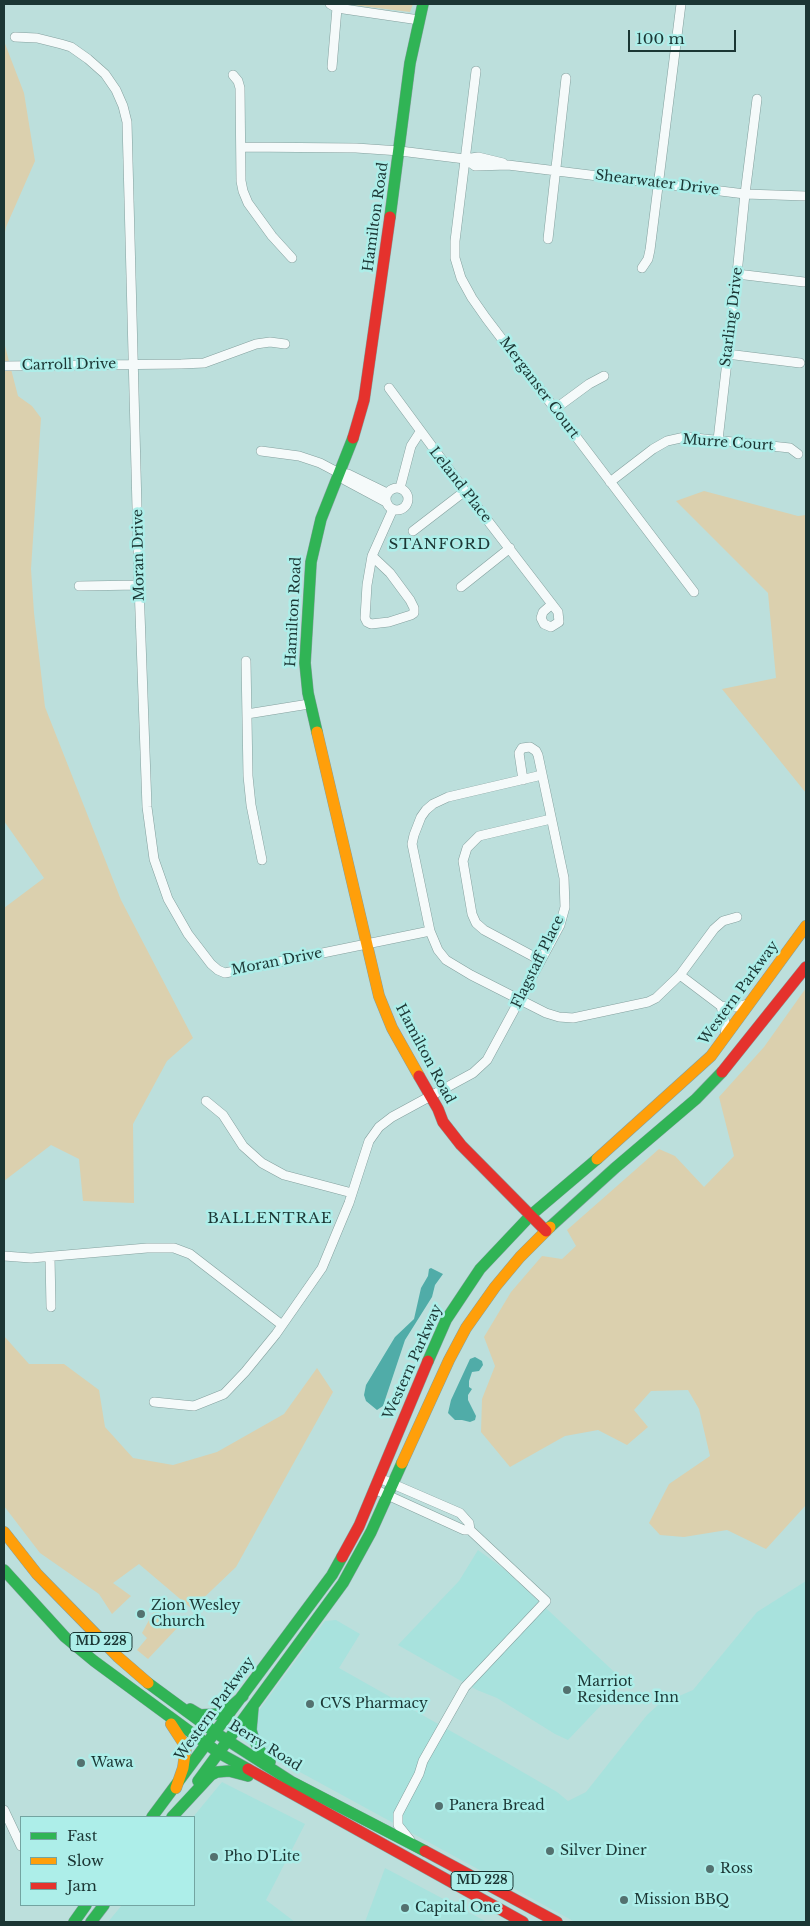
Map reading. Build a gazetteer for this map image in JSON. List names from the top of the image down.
{
  "streets": {
    "main road": [
      "Hamilton Road",
      "Western Parkway",
      "MD 228",
      "Berry Road"
    ],
    "street": [
      "Shearwater Drive",
      "Starling Drive",
      "Carroll Drive",
      "Merganser Court",
      "Murre Court",
      "Leland Place",
      "Moran Drive",
      "Flagstaff Place"
    ]
  },
  "crossings": [
    ["Shearwater Drive", "Hamilton Road"],
    ["Shearwater Drive", "Starling Drive"],
    ["Shearwater Drive", "Merganser Court"],
    ["Hamilton Road", "Moran Drive"],
    ["Hamilton Road", "Flagstaff Place"],
    ["Hamilton Road", "Western Parkway"],
    ["Starling Drive", "Murre Court"],
    ["Carroll Drive", "Moran Drive"],
    ["Merganser Court", "Murre Court"],
    ["Western Parkway", "Berry Road"]
  ],
  "districts": ["STANFORD", "BALLENTRAE"],
  "places": [
    "Zion Wesley Church",
    "Marriot Residence Inn",
    "CVS Pharmacy",
    "Wawa",
    "Panera Bread",
    "Silver Diner",
    "Pho D'Lite",
    "Ross",
    "Mission BBQ",
    "Capital One"
  ],
  "legend": ["Fast", "Slow", "Jam"],
  "scale_bar": "100 m"
}
